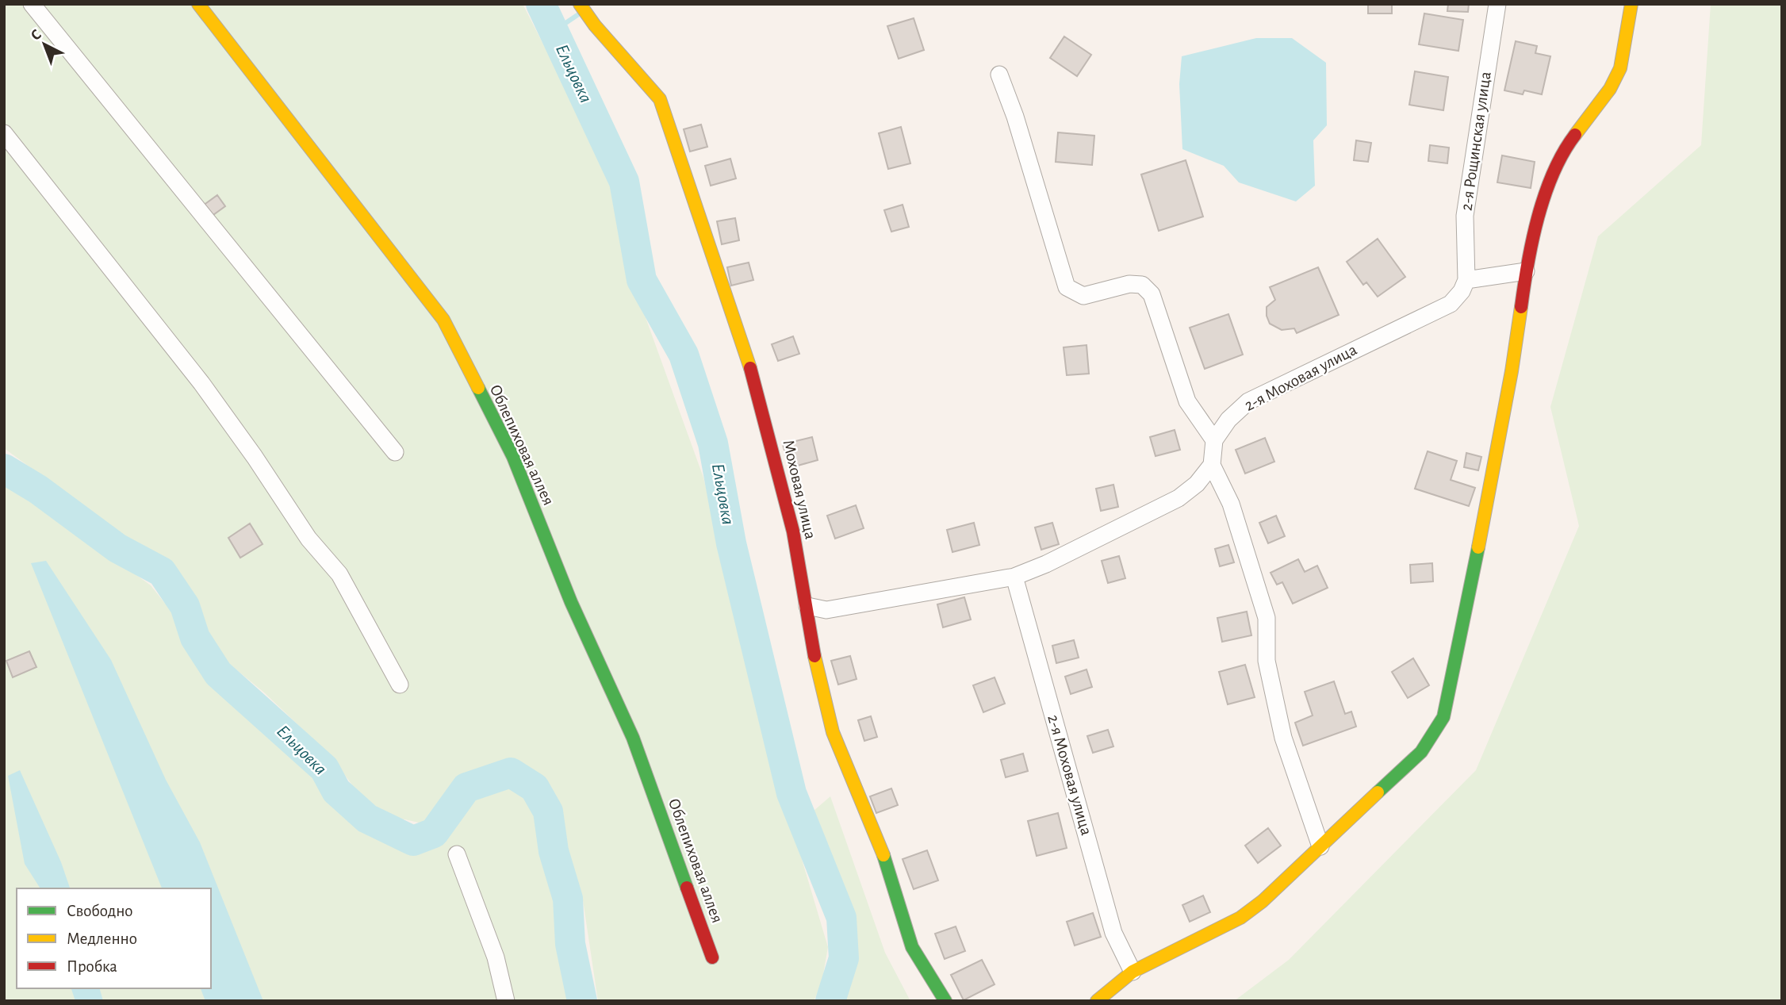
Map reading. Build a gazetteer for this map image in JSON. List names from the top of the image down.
{
  "streets": {
    "street": [
      "2-я Рощинская улица",
      "2-я Моховая улица",
      "Облепиховая аллея",
      "Моховая улица"
    ]
  },
  "crossings": [
    ["2-я Рощинская улица", "2-я Моховая улица"]
  ],
  "water": ["Ельцовка"],
  "legend": ["Свободно", "Медленно", "Пробка"],
  "north": "top left"
}
